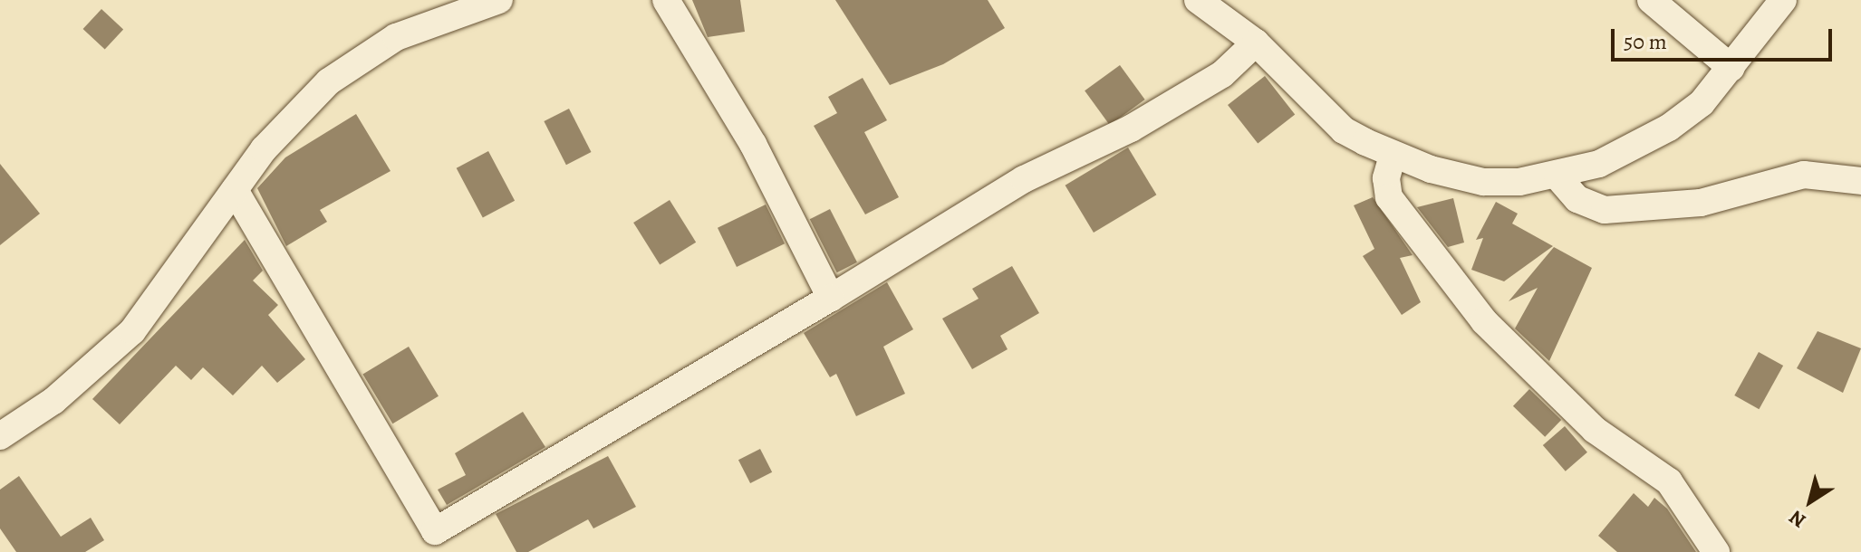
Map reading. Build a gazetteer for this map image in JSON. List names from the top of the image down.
{
  "scale_bar": "50 m",
  "north": "bottom left"
}
